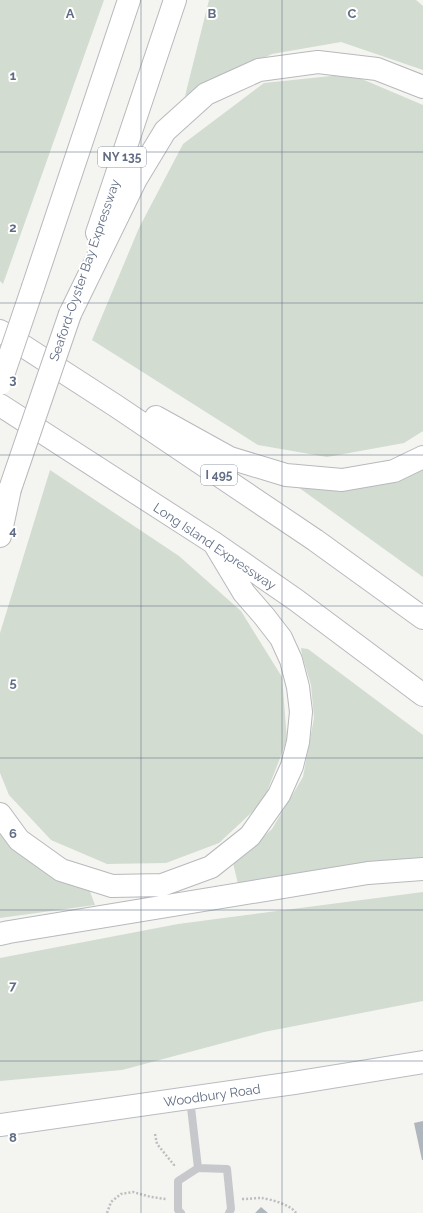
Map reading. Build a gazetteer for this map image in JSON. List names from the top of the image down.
{
  "streets": {
    "main road": [
      "NY 135",
      "Seaford-Oyster Bay Expressway",
      "I 495",
      "Long Island Expressway",
      "Woodbury Road"
    ]
  },
  "grid": {
    "columns": ["A", "B", "C"],
    "rows": [
      "1",
      "2",
      "3",
      "4",
      "5",
      "6",
      "7",
      "8"
    ]
  }
}
